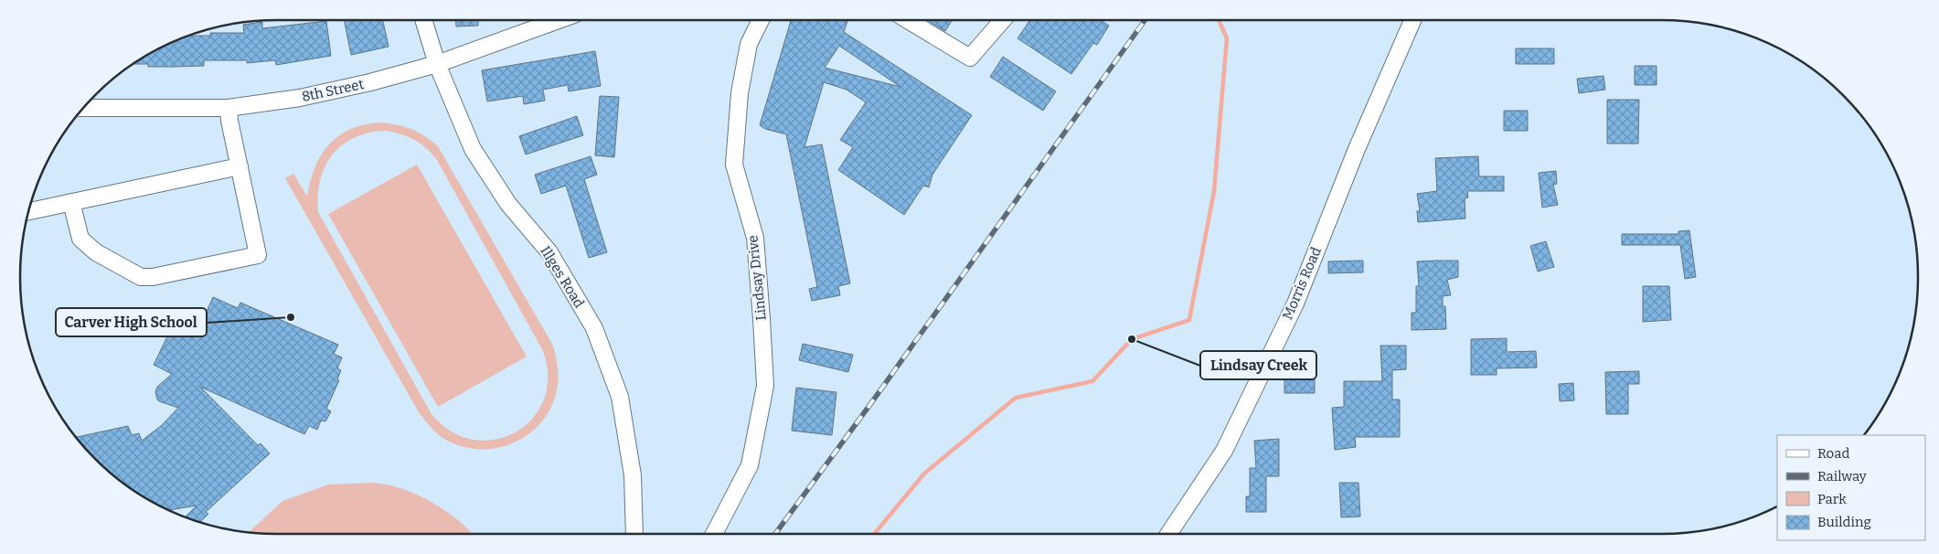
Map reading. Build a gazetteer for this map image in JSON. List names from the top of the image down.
{
  "streets": {
    "street": [
      "8th Street",
      "Illges Road",
      "Lindsay Drive",
      "Morris Road"
    ]
  },
  "crossings": [
    ["8th Street", "Illges Road"]
  ],
  "places": ["Carver High School", "Lindsay Creek"],
  "legend": [
    "Road",
    "Railway",
    "Park",
    "Building"
  ]
}
